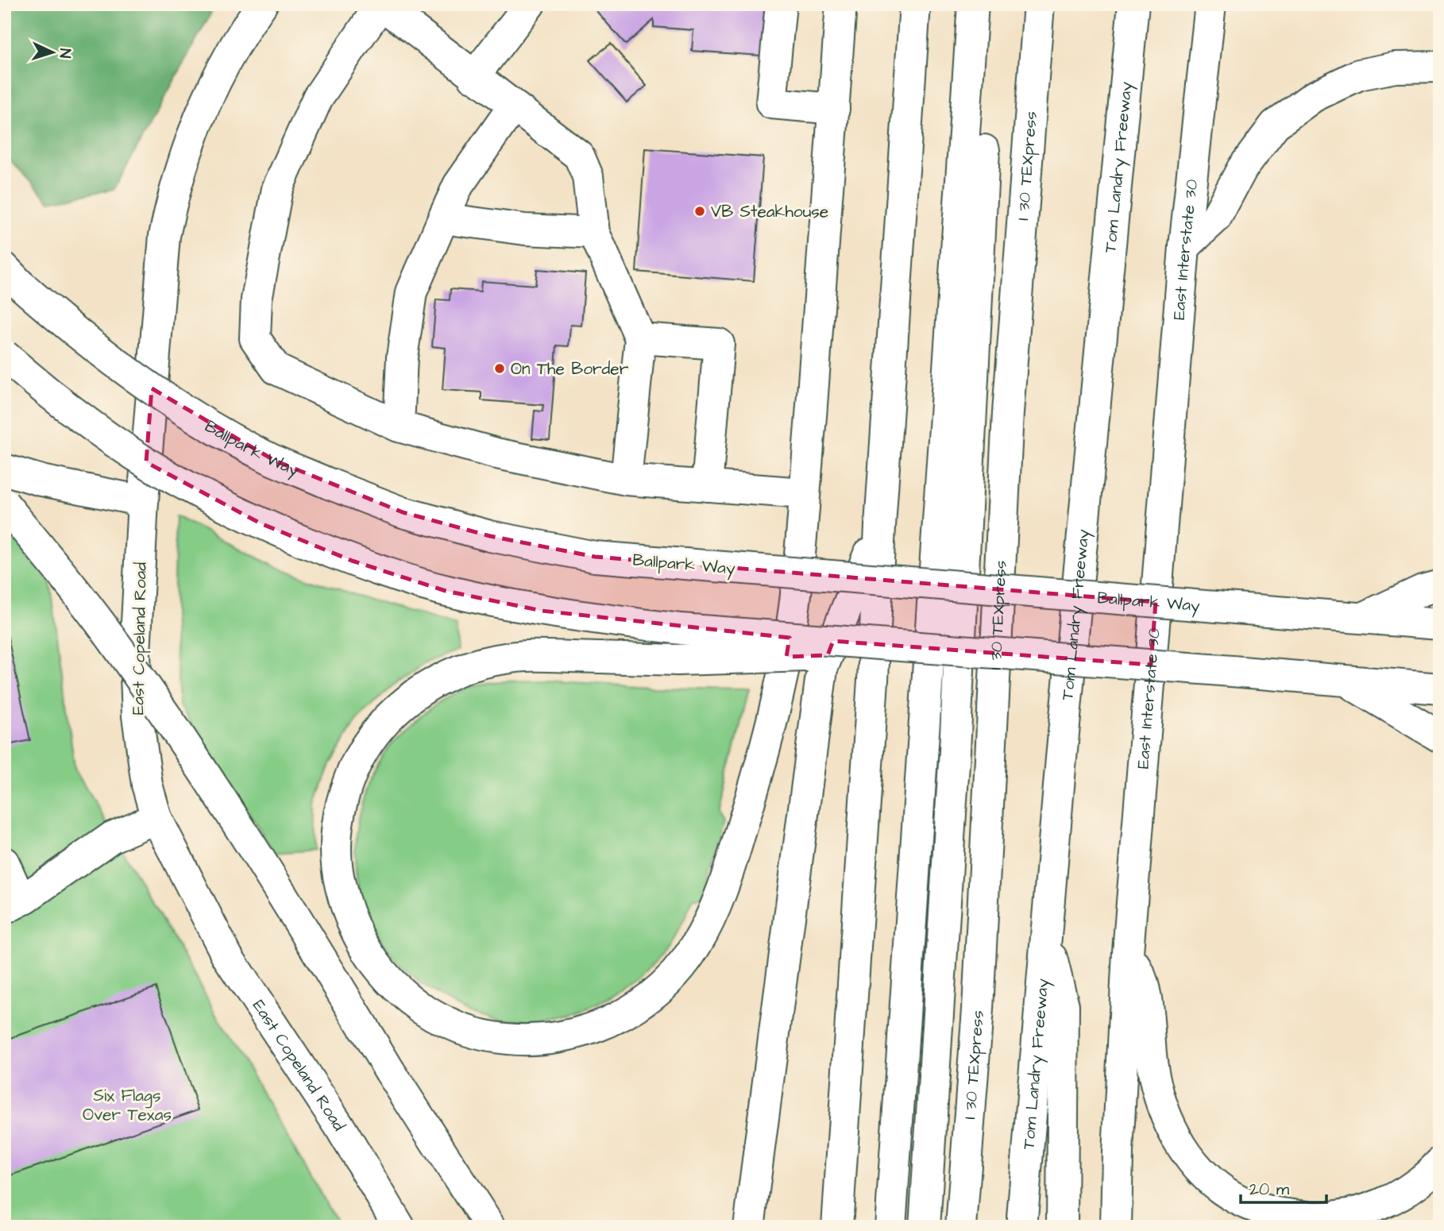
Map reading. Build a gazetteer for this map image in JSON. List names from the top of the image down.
{
  "streets": {
    "main road": [
      "I 30 TEXpress",
      "Tom Landry Freeway",
      "East Interstate 30",
      "Ballpark Way",
      "East Copeland Road"
    ]
  },
  "parks": ["Six Flags Over Texas"],
  "places": ["VB Steakhouse", "On The Border"],
  "scale_bar": "20 m",
  "north": "right"
}
